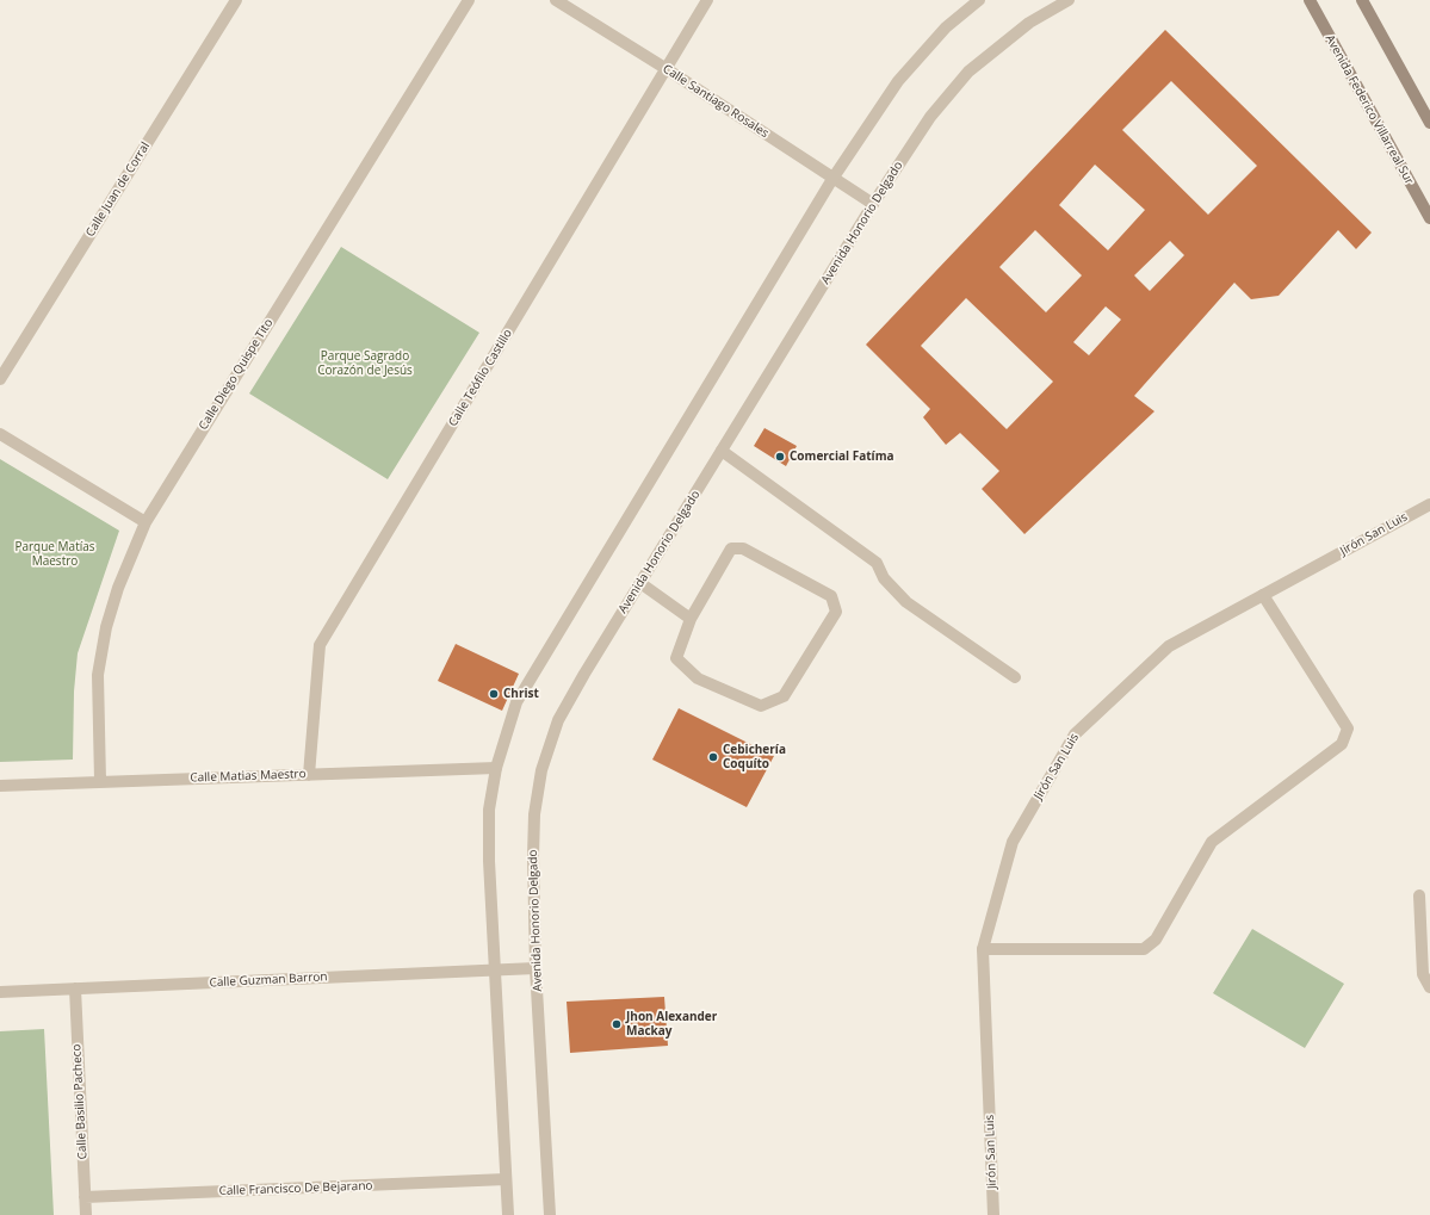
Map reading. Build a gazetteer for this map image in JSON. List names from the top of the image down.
{
  "streets": {
    "main road": ["Avenida Federico Villarreal Sur"],
    "street": [
      "Calle Santiago Rosales",
      "Calle Juan de Corral",
      "Avenida Honorio Delgado",
      "Calle Diego Quispe Tito",
      "Calle Teófilo Castillo",
      "Jirón San Luis",
      "Calle Matias Maestro",
      "Calle Guzman Barron",
      "Calle Basilio Pacheco",
      "Calle Francisco De Bejarano"
    ]
  },
  "crossings": [
    ["Calle Santiago Rosales", "Avenida Honorio Delgado"],
    ["Calle Santiago Rosales", "Calle Teófilo Castillo"],
    ["Avenida Honorio Delgado", "Calle Guzman Barron"],
    ["Calle Diego Quispe Tito", "Calle Matias Maestro"],
    ["Calle Teófilo Castillo", "Calle Matias Maestro"],
    ["Calle Guzman Barron", "Calle Basilio Pacheco"],
    ["Calle Basilio Pacheco", "Calle Francisco De Bejarano"]
  ],
  "parks": ["Parque Sagrado Corazón de Jesús", "Parque Matías Maestro"],
  "places": [
    "Comercial Fatíma",
    "Christ",
    "Cebichería Coquíto",
    "Jhon Alexander Mackay"
  ]
}
